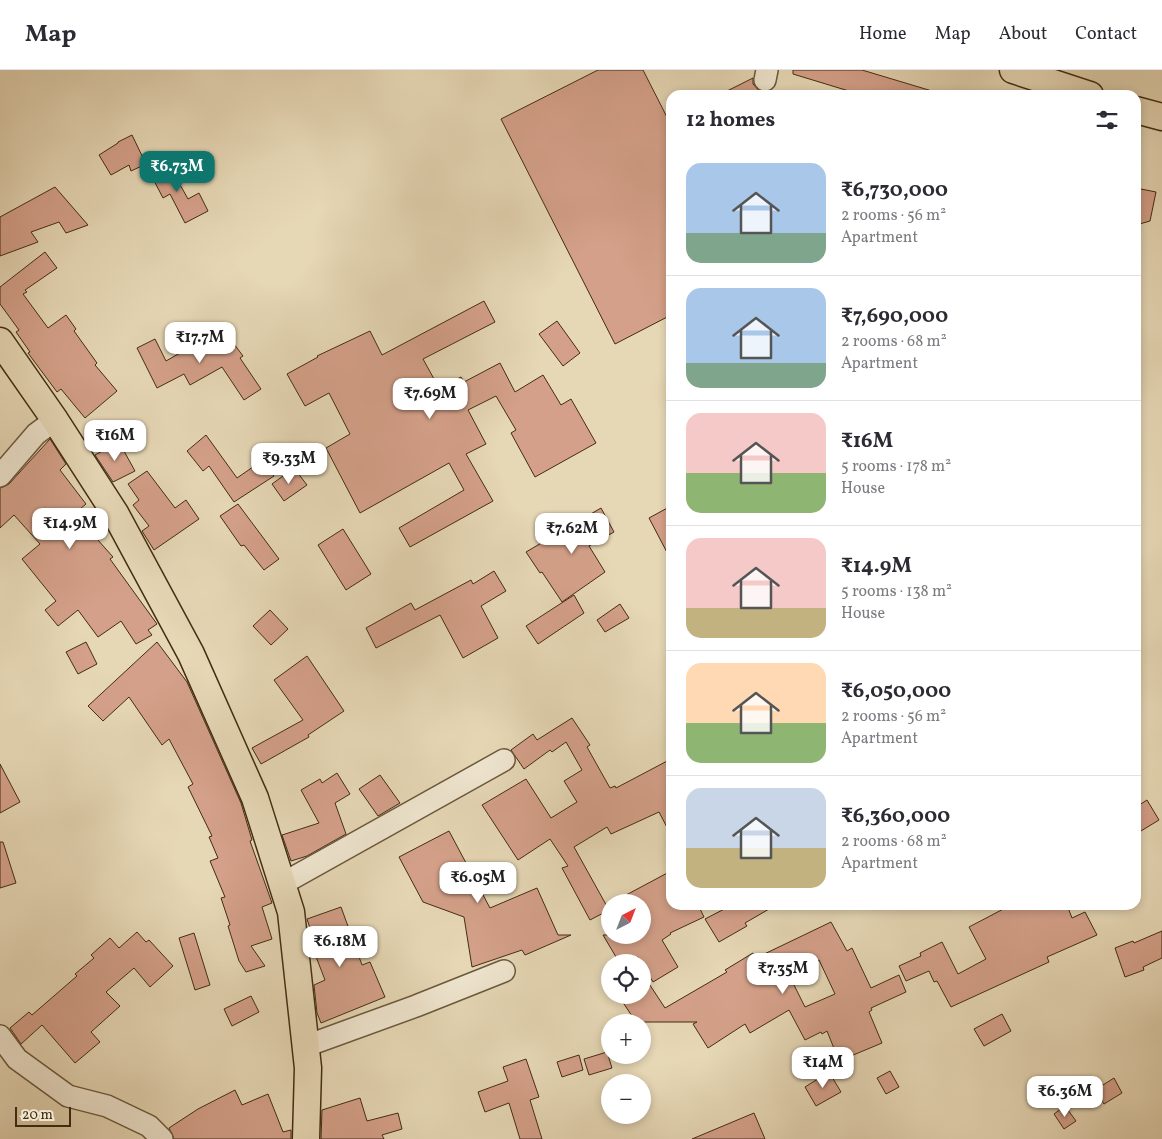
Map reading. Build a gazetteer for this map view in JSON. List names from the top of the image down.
{
  "scale_bar": "20 m",
  "north": "top right",
  "page": {
    "header": "Map",
    "nav": [
      "Home",
      "Map",
      "About",
      "Contact"
    ],
    "heading": "12 homes",
    "list": [
      {
        "name": "₹6,730,000",
        "note": "2 rooms · 56 m² · Apartment"
      },
      {
        "name": "₹7,690,000",
        "note": "2 rooms · 68 m² · Apartment"
      },
      {
        "name": "₹16M",
        "note": "5 rooms · 178 m² · House"
      },
      {
        "name": "₹14.9M",
        "note": "5 rooms · 138 m² · House"
      },
      {
        "name": "₹6,050,000",
        "note": "2 rooms · 56 m² · Apartment"
      },
      {
        "name": "₹6,360,000",
        "note": "2 rooms · 68 m² · Apartment"
      }
    ],
    "price": [
      "₹6.73M",
      "₹17.7M",
      "₹7.69M",
      "₹16M",
      "₹9.33M",
      "₹14.9M",
      "₹7.62M",
      "₹6.05M",
      "₹6.18M",
      "₹7.35M",
      "₹14M",
      "₹6.36M"
    ],
    "map_buttons": ["+", "−"],
    "scale": "20 m"
  }
}
